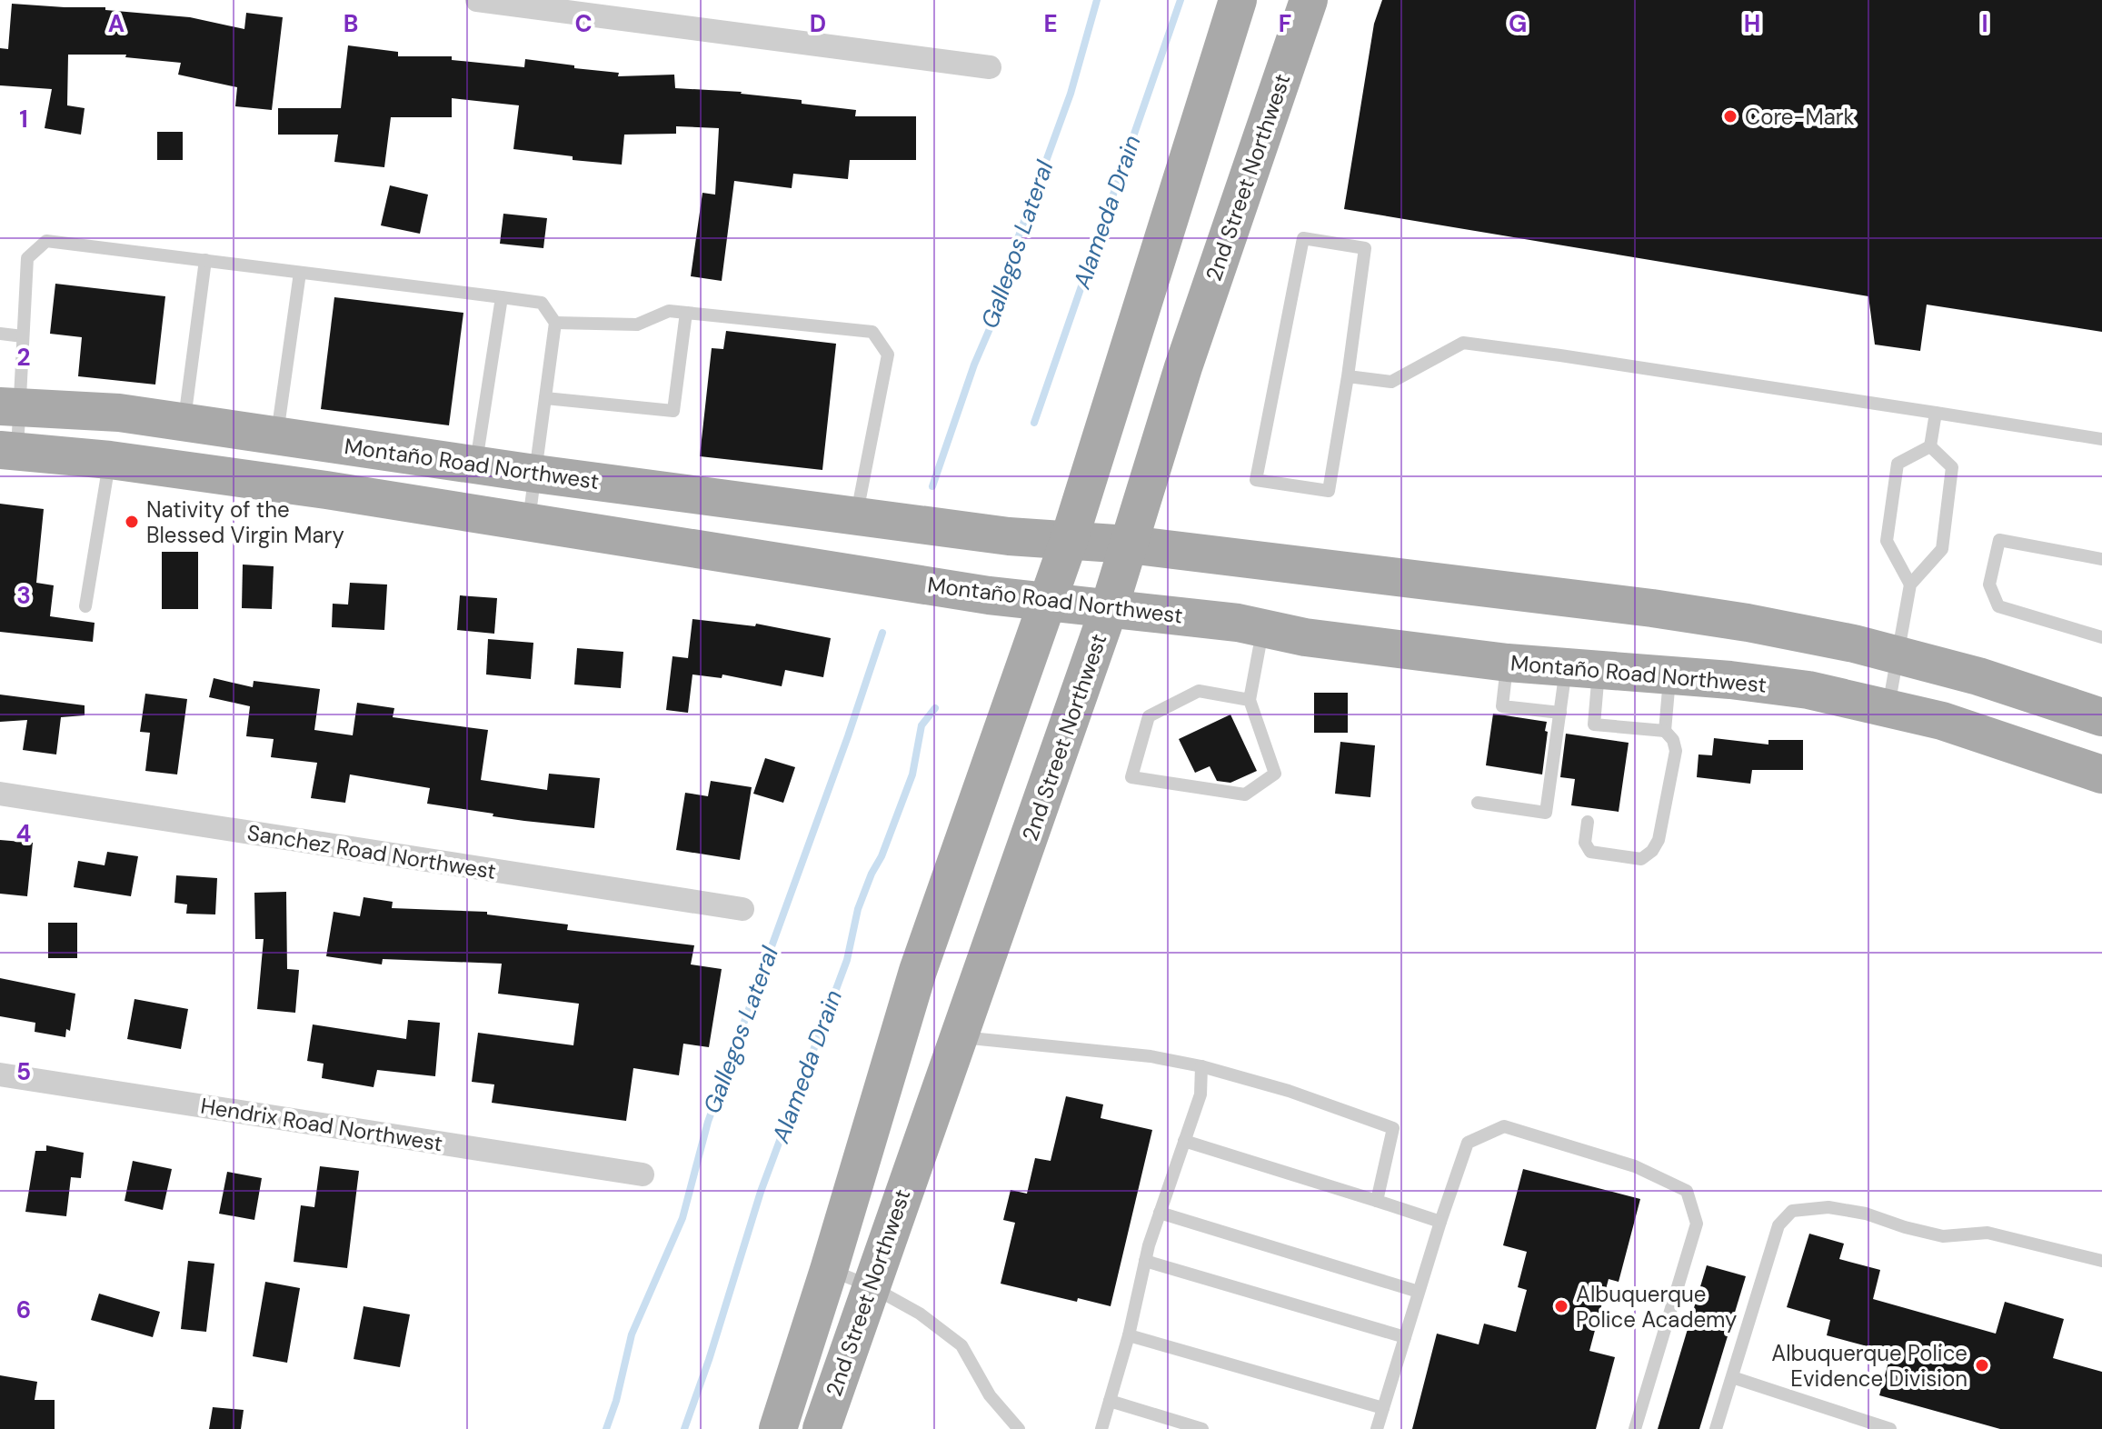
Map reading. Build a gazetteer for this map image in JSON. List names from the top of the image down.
{
  "streets": {
    "main road": ["2nd Street Northwest", "Montaño Road Northwest"],
    "street": ["Sanchez Road Northwest", "Hendrix Road Northwest"]
  },
  "crossings": [
    ["2nd Street Northwest", "Montaño Road Northwest"]
  ],
  "water": ["Alameda Drain", "Gallegos Lateral"],
  "places": [
    "Core-Mark",
    "Nativity of the Blessed Virgin Mary",
    "Albuquerque Police Academy",
    "Albuquerque Police Evidence Division"
  ],
  "grid": {
    "columns": [
      "A",
      "B",
      "C",
      "D",
      "E",
      "F",
      "G",
      "H",
      "I"
    ],
    "rows": [
      "1",
      "2",
      "3",
      "4",
      "5",
      "6"
    ]
  }
}
